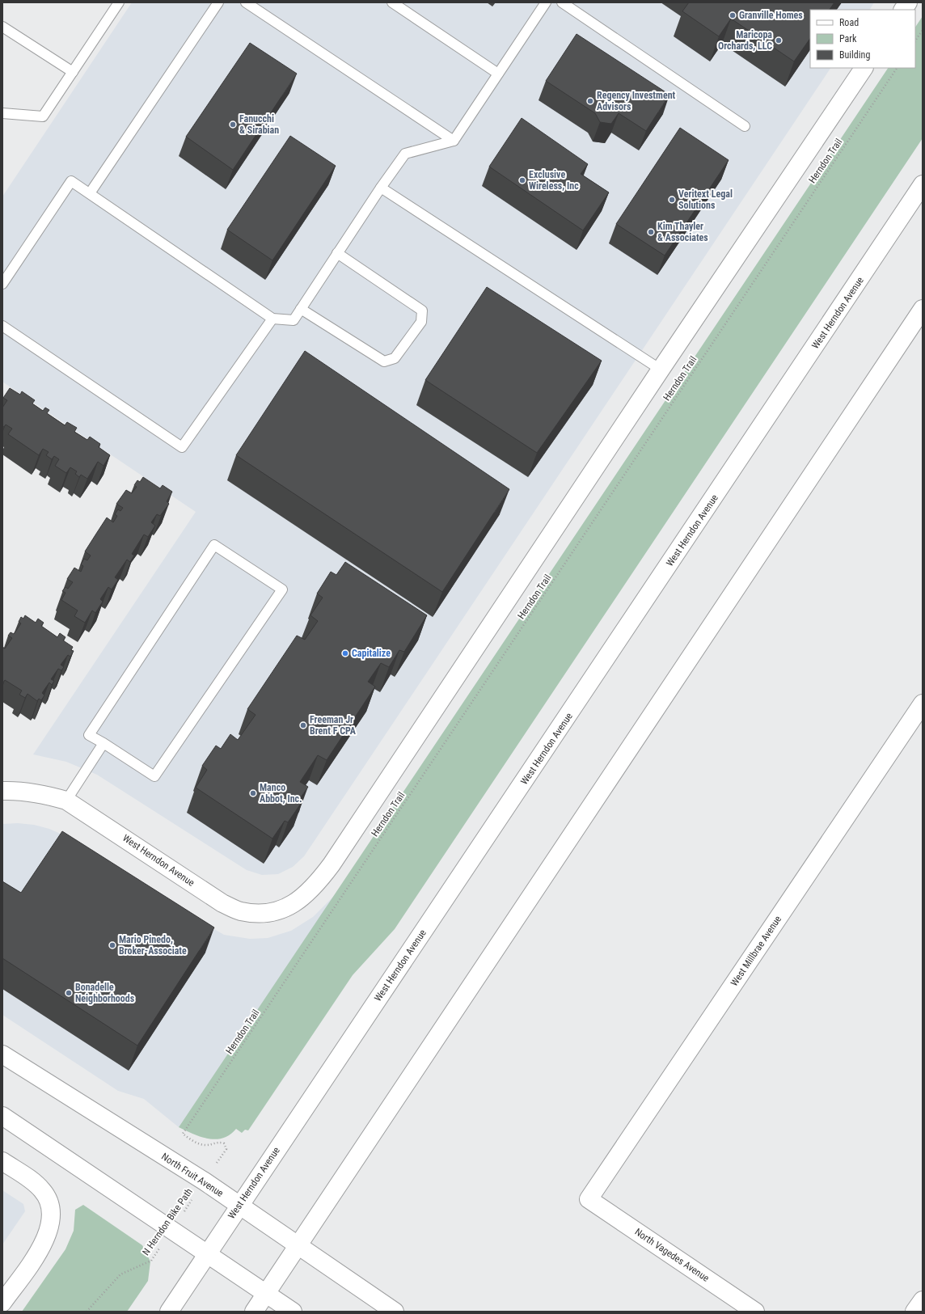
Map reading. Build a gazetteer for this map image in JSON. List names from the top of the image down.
{
  "streets": {
    "street": [
      "West Herndon Avenue",
      "West Millbrae Avenue",
      "North Fruit Avenue",
      "North Vagedes Avenue"
    ],
    "path": ["Herndon Trail", "N Herndon Bike Path"]
  },
  "crossings": [
    ["Herndon Trail", "N Herndon Bike Path"],
    ["West Herndon Avenue", "North Fruit Avenue"],
    ["West Millbrae Avenue", "North Vagedes Avenue"],
    ["North Fruit Avenue", "N Herndon Bike Path"]
  ],
  "places": [
    "Granville Homes",
    "Maricopa Orchards, LLC",
    "Regency Investment Advisors",
    "Fanucchi & Sirabian",
    "Exclusive Wireless, Inc",
    "Veritext Legal Solutions",
    "Kim Thayler & Associates",
    "Capitalize",
    "Freeman Jr Brent F CPA",
    "Manco Abbot, Inc.",
    "Mario Pinedo, Broker-Associate",
    "Bonadelle Neighborhoods"
  ],
  "legend": ["Road", "Park", "Building"]
}
